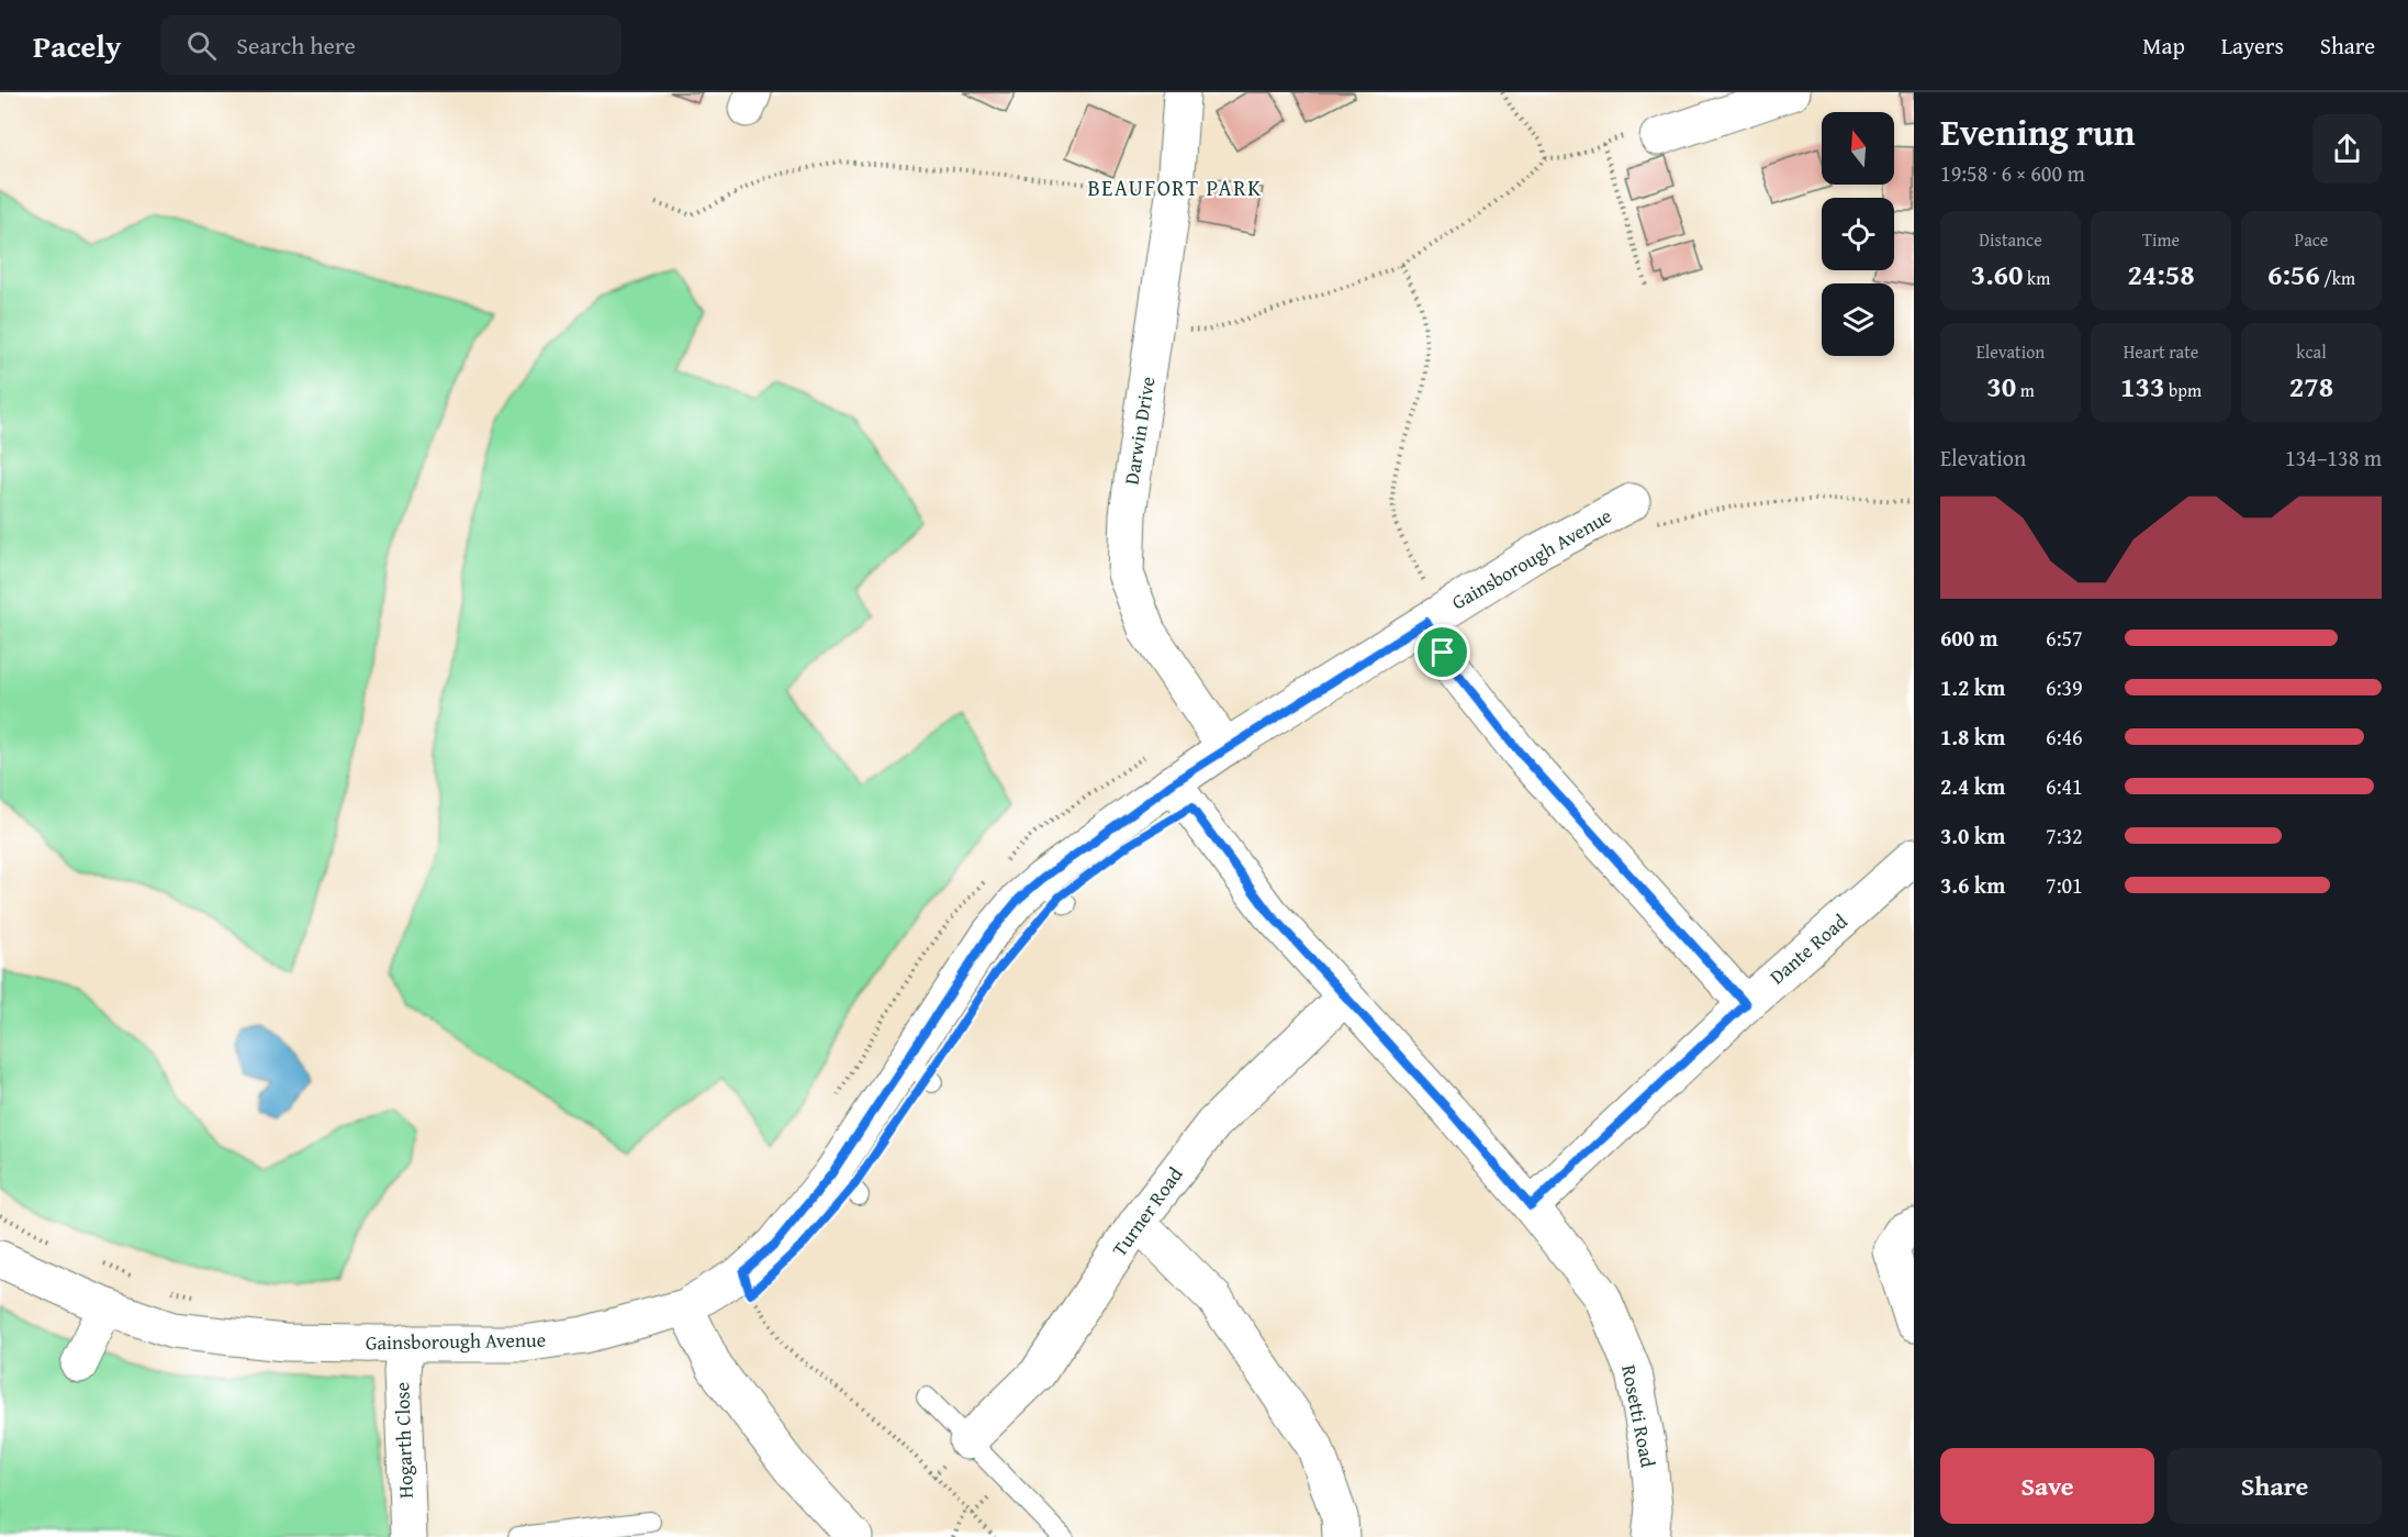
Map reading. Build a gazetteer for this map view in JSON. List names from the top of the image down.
{
  "streets": {
    "street": [
      "Darwin Drive",
      "Gainsborough Avenue",
      "Dante Road",
      "Turner Road",
      "Rosetti Road",
      "Hogarth Close"
    ]
  },
  "crossings": [
    ["Darwin Drive", "Gainsborough Avenue"],
    ["Gainsborough Avenue", "Rosetti Road"],
    ["Gainsborough Avenue", "Hogarth Close"],
    ["Dante Road", "Rosetti Road"],
    ["Turner Road", "Rosetti Road"]
  ],
  "districts": ["BEAUFORT PARK"],
  "north": "top",
  "page": {
    "header": "Pacely",
    "search": "Search here",
    "nav": ["Map", "Layers", "Share"],
    "heading": ["Evening run", "19:58 · 6 × 600 m"],
    "stats": [
      ["Distance", "3.60 km"],
      ["Time", "24:58"],
      ["Pace", "6:56 /km"],
      ["Elevation", "30 m"],
      ["Heart rate", "133 bpm"],
      ["kcal", "278"]
    ],
    "chart": ["Elevation", "134–138 m"],
    "list": [
      {
        "name": "600 m",
        "note": "6:57"
      },
      {
        "name": "1.2 km",
        "note": "6:39"
      },
      {
        "name": "1.8 km",
        "note": "6:46"
      },
      {
        "name": "2.4 km",
        "note": "6:41"
      },
      {
        "name": "3.0 km",
        "note": "7:32"
      },
      {
        "name": "3.6 km",
        "note": "7:01"
      }
    ],
    "buttons": ["Save", "Share"]
  }
}
